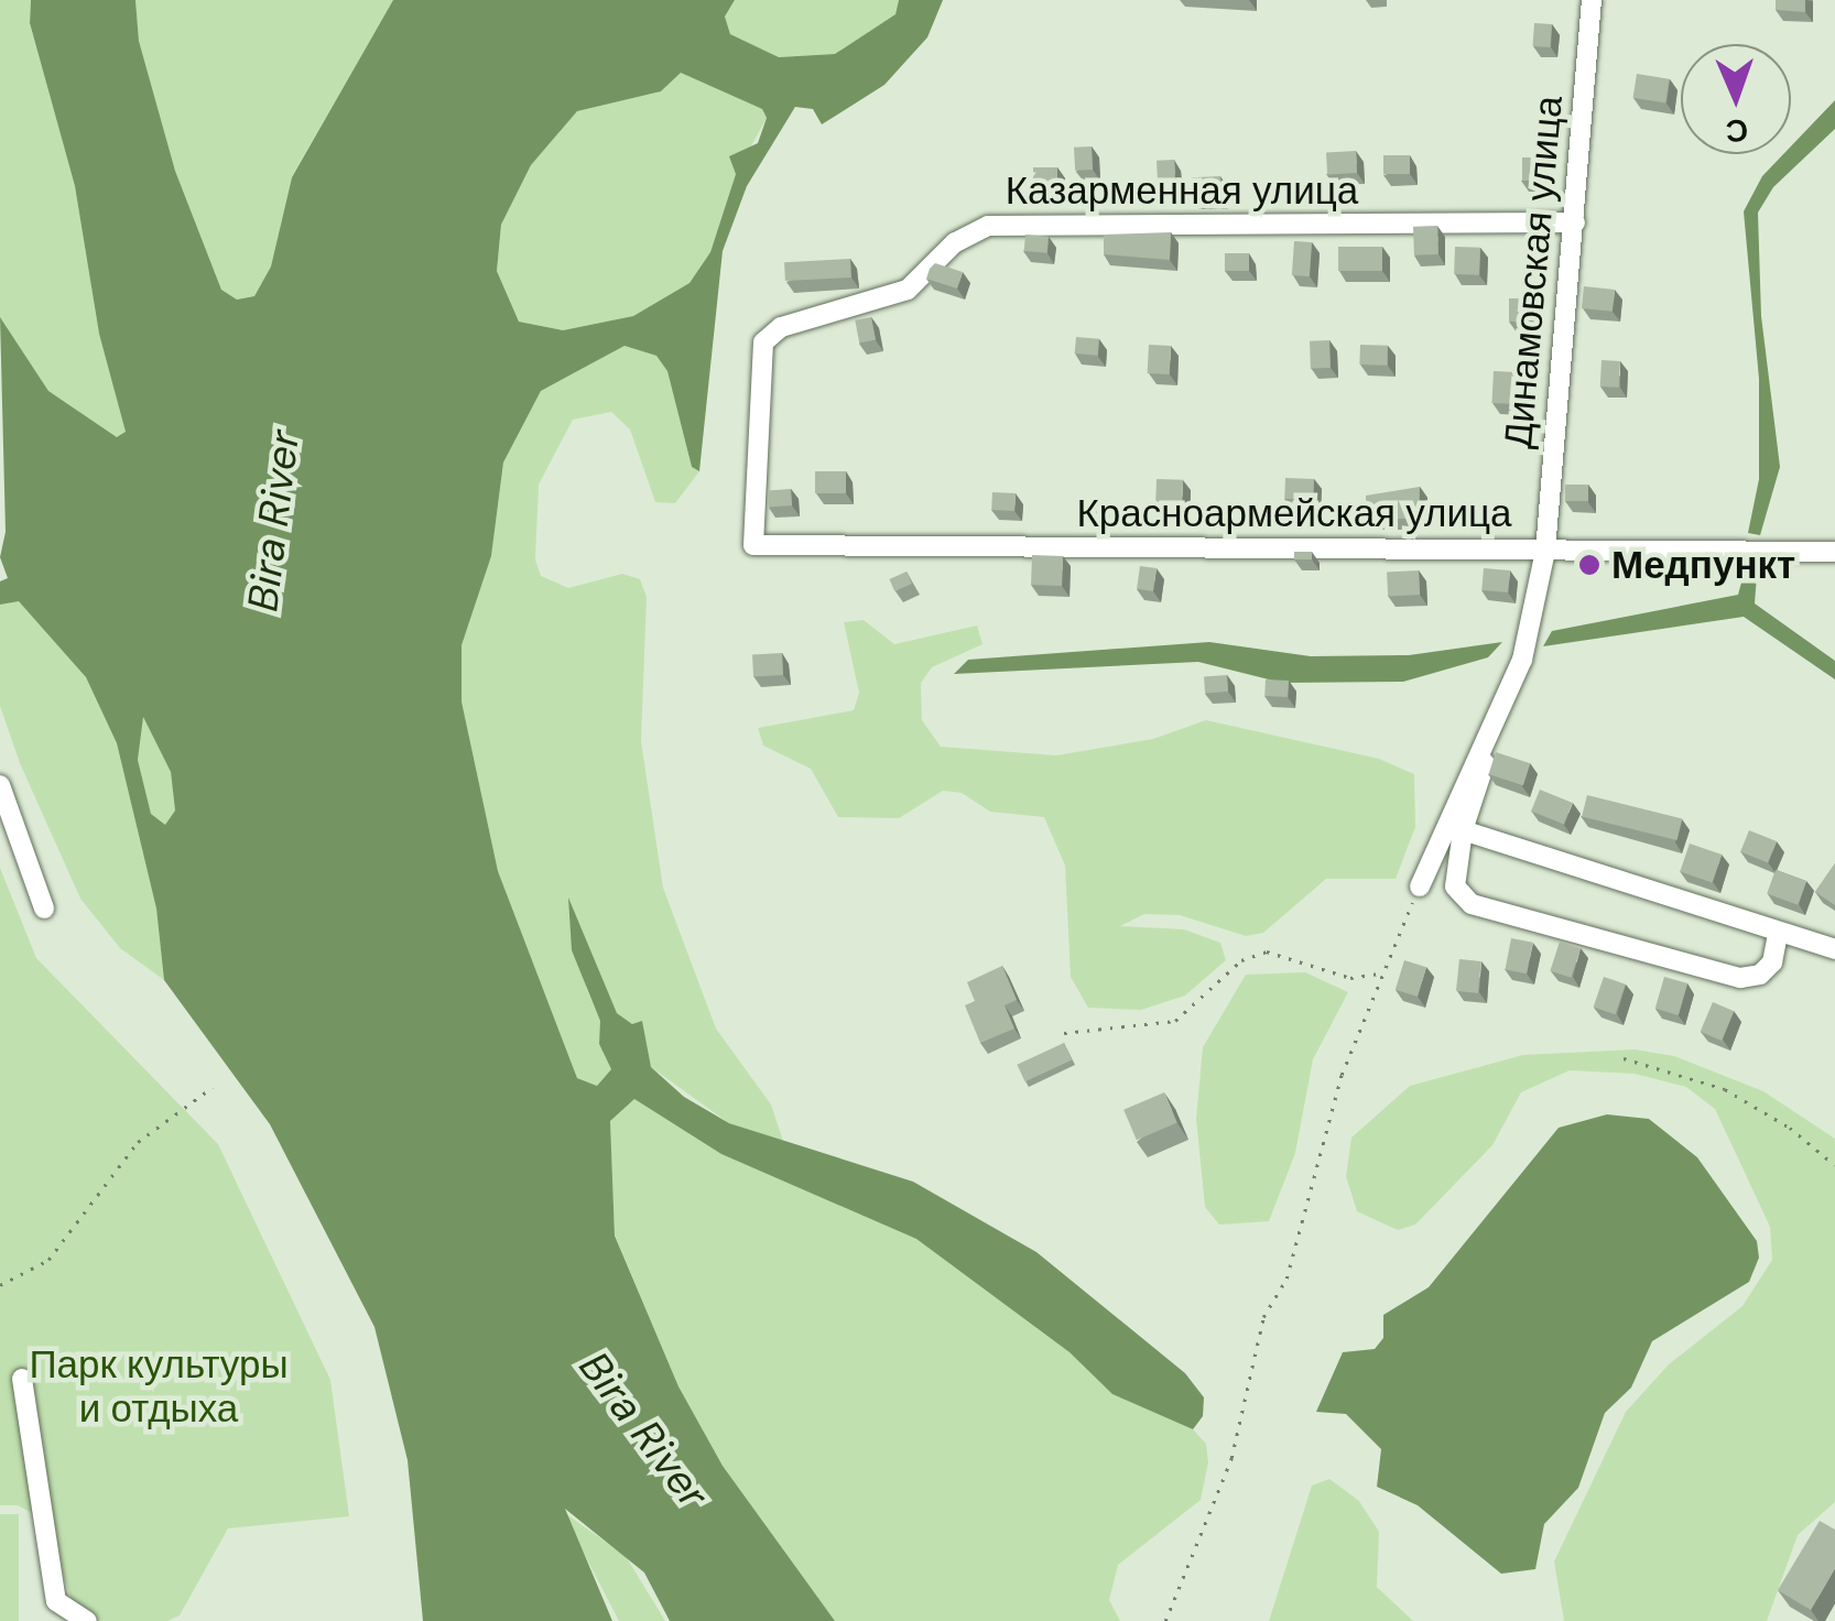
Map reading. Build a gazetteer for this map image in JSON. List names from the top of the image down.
{
  "streets": {
    "street": ["Казарменная улица", "Динамовская улица", "Красноармейская улица"]
  },
  "crossings": [
    ["Казарменная улица", "Динамовская улица"],
    ["Казарменная улица", "Красноармейская улица"],
    ["Динамовская улица", "Красноармейская улица"]
  ],
  "water": ["Bira River"],
  "parks": ["Парк культуры и отдыха"],
  "places": ["Медпункт"],
  "north": "bottom"
}
